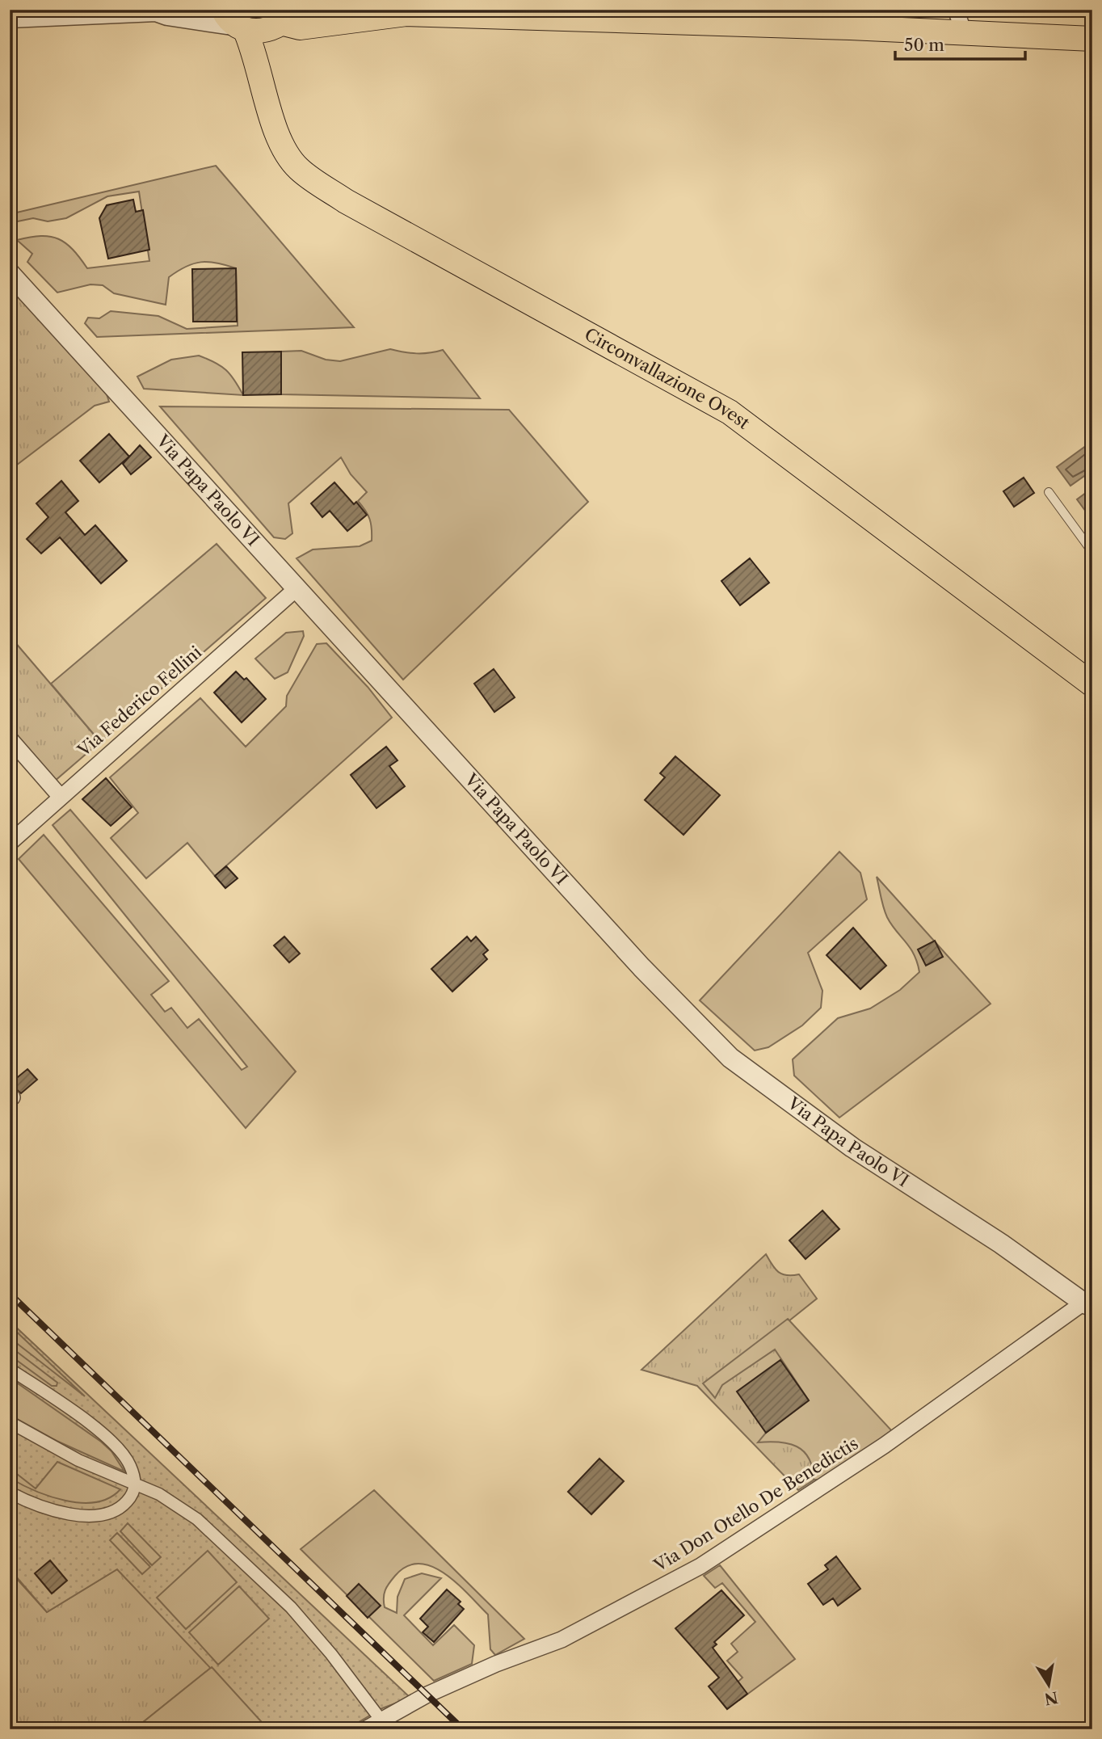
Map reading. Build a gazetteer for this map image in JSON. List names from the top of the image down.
{
  "streets": {
    "main road": ["Circonvallazione Ovest"],
    "street": ["Via Papa Paolo VI", "Via Federico Fellini", "Via Don Otello De Benedictis"]
  },
  "crossings": [
    ["Via Papa Paolo VI", "Via Federico Fellini"],
    ["Via Papa Paolo VI", "Via Don Otello De Benedictis"]
  ],
  "scale_bar": "50 m",
  "north": "bottom"
}
